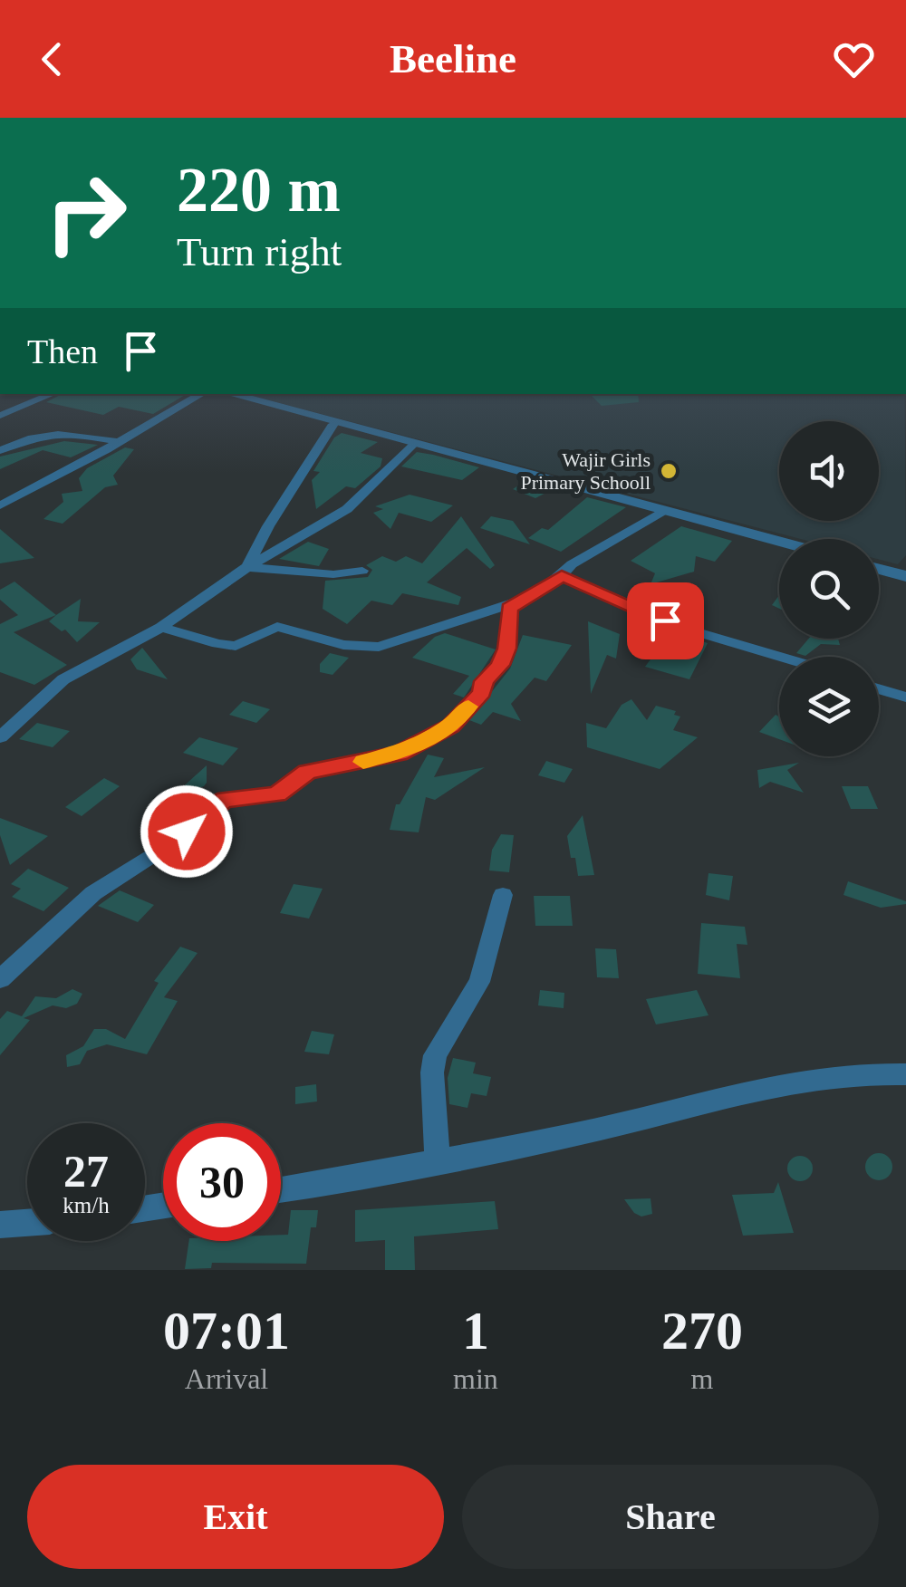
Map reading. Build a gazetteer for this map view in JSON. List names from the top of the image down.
{
  "places": ["Wajir Girls Primary Schooll"],
  "page": {
    "header": "Beeline",
    "turn": ["220 m", "Turn right"],
    "then": "Then",
    "speed": "27 km/h",
    "limit": "30",
    "eta": [
      "07:01",
      "Arrival",
      "1",
      "min",
      "270",
      "m"
    ],
    "buttons": ["Exit", "Share"]
  }
}
